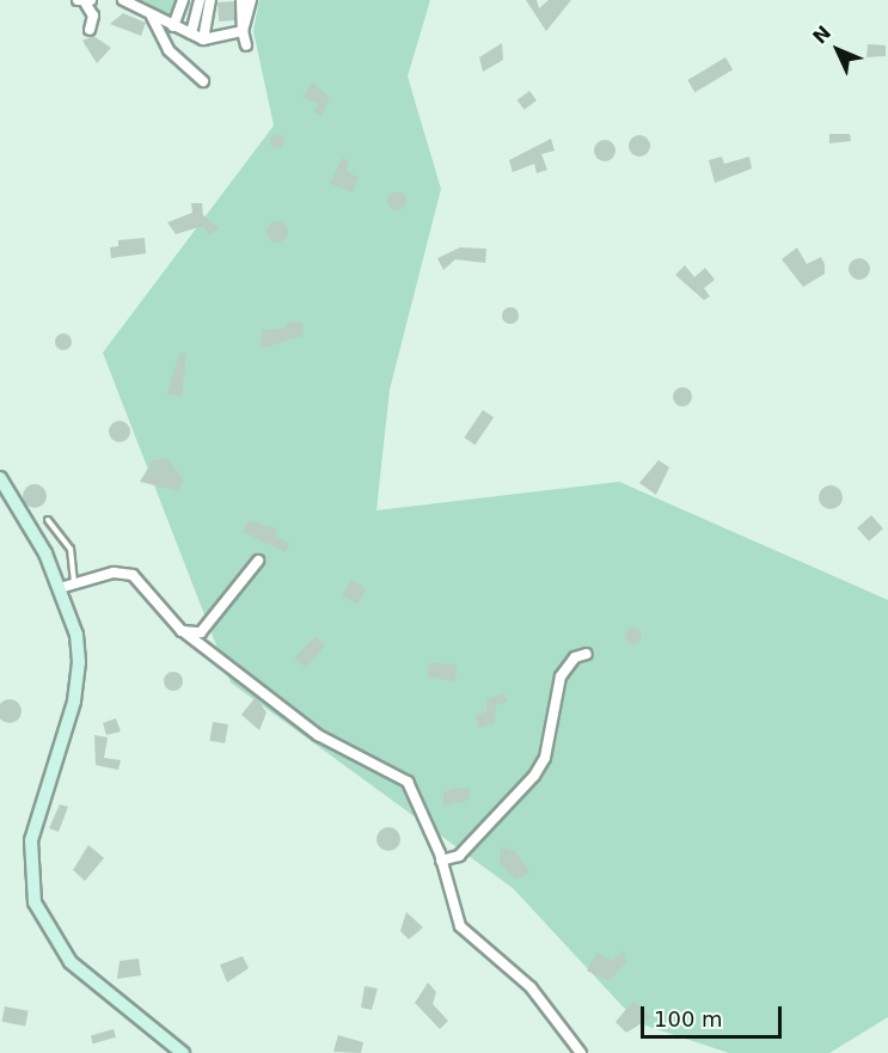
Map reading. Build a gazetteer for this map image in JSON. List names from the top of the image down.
{
  "scale_bar": "100 m",
  "north": "top left"
}
